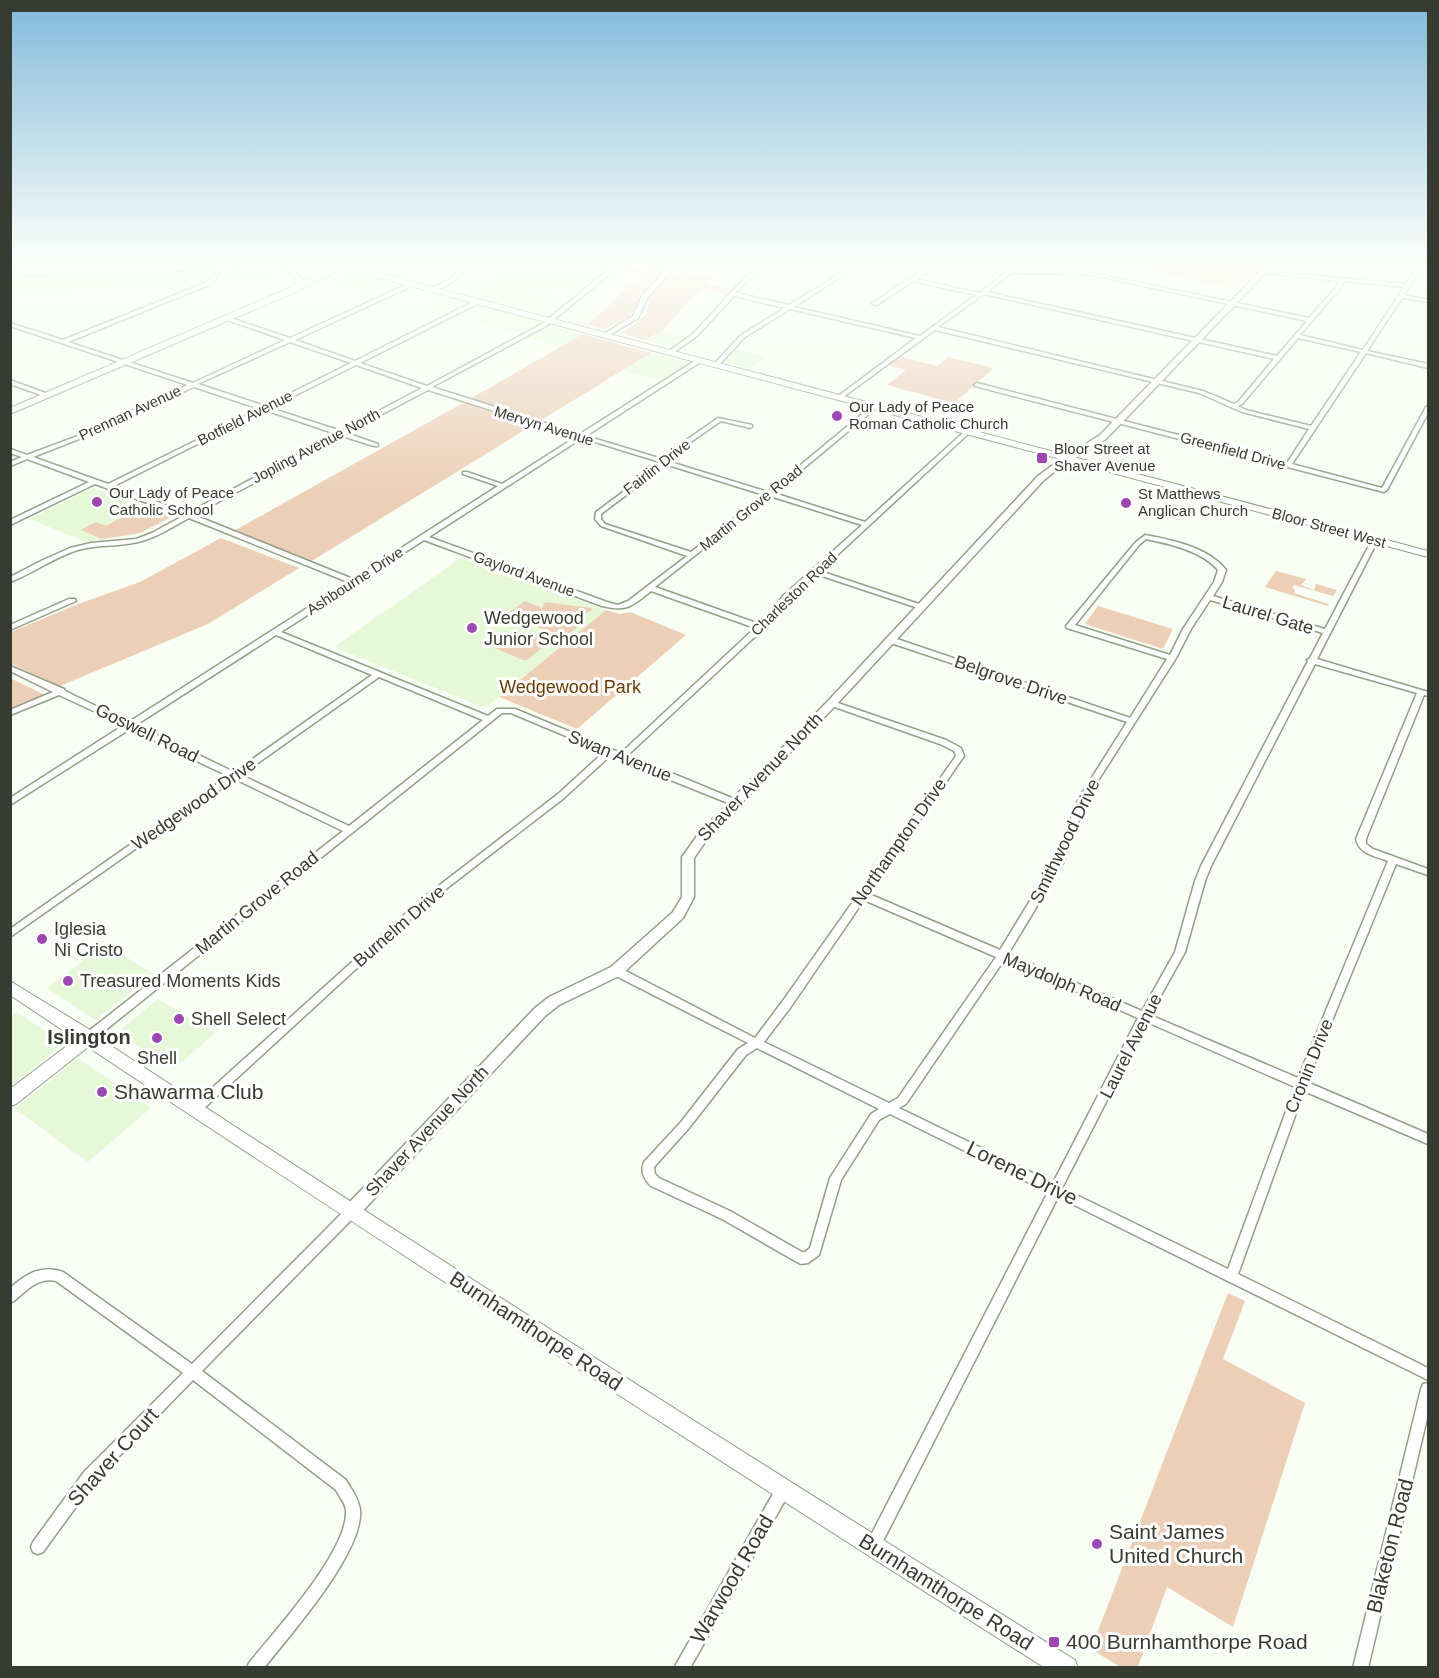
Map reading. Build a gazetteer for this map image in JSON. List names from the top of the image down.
{
  "streets": {
    "main road": ["Martin Grove Road", "Bloor Street West", "Burnhamthorpe Road"],
    "street": [
      "Prennan Avenue",
      "Botfield Avenue",
      "Mervyn Avenue",
      "Jopling Avenue North",
      "Greenfield Drive",
      "Fairlin Drive",
      "Gaylord Avenue",
      "Ashbourne Drive",
      "Charleston Road",
      "Laurel Gate",
      "Belgrove Drive",
      "Goswell Road",
      "Swan Avenue",
      "Shaver Avenue North",
      "Wedgewood Drive",
      "Smithwood Drive",
      "Northampton Drive",
      "Burnelm Drive",
      "Maydolph Road",
      "Laurel Avenue",
      "Cronin Drive",
      "Lorene Drive",
      "Shaver Court",
      "Blaketon Road",
      "Warwood Road"
    ]
  },
  "crossings": [
    ["Prennan Avenue", "Mervyn Avenue"],
    ["Botfield Avenue", "Mervyn Avenue"],
    ["Mervyn Avenue", "Jopling Avenue North"],
    ["Mervyn Avenue", "Fairlin Drive"],
    ["Mervyn Avenue", "Martin Grove Road"],
    ["Mervyn Avenue", "Ashbourne Drive"],
    ["Mervyn Avenue", "Charleston Road"],
    ["Greenfield Drive", "Shaver Avenue North"],
    ["Fairlin Drive", "Martin Grove Road"],
    ["Martin Grove Road", "Bloor Street West"],
    ["Martin Grove Road", "Gaylord Avenue"],
    ["Martin Grove Road", "Goswell Road"],
    ["Martin Grove Road", "Swan Avenue"],
    ["Martin Grove Road", "Burnhamthorpe Road"],
    ["Bloor Street West", "Ashbourne Drive"],
    ["Bloor Street West", "Charleston Road"],
    ["Bloor Street West", "Shaver Avenue North"],
    ["Bloor Street West", "Laurel Avenue"],
    ["Gaylord Avenue", "Ashbourne Drive"],
    ["Ashbourne Drive", "Goswell Road"],
    ["Charleston Road", "Swan Avenue"],
    ["Laurel Gate", "Smithwood Drive"],
    ["Laurel Gate", "Laurel Avenue"],
    ["Belgrove Drive", "Shaver Avenue North"],
    ["Belgrove Drive", "Smithwood Drive"],
    ["Goswell Road", "Wedgewood Drive"],
    ["Swan Avenue", "Shaver Avenue North"],
    ["Swan Avenue", "Burnelm Drive"],
    ["Shaver Avenue North", "Northampton Drive"],
    ["Shaver Avenue North", "Lorene Drive"],
    ["Shaver Avenue North", "Burnhamthorpe Road"],
    ["Shaver Avenue North", "Shaver Court"],
    ["Smithwood Drive", "Northampton Drive"],
    ["Smithwood Drive", "Maydolph Road"],
    ["Smithwood Drive", "Lorene Drive"],
    ["Northampton Drive", "Maydolph Road"],
    ["Northampton Drive", "Lorene Drive"],
    ["Burnelm Drive", "Burnhamthorpe Road"],
    ["Maydolph Road", "Laurel Avenue"],
    ["Maydolph Road", "Cronin Drive"],
    ["Laurel Avenue", "Lorene Drive"],
    ["Laurel Avenue", "Burnhamthorpe Road"],
    ["Cronin Drive", "Lorene Drive"],
    ["Burnhamthorpe Road", "Warwood Road"]
  ],
  "districts": ["Islington"],
  "parks": ["Wedgewood Park"],
  "places": {
    "other": [
      "Our Lady of Peace Roman Catholic Church",
      "Our Lady of Peace Catholic School",
      "St Matthews Anglican Church",
      "Wedgewood Junior School",
      "Iglesia Ni Cristo",
      "Treasured Moments Kids",
      "Shell Select",
      "Shell",
      "Shawarma Club",
      "Saint James United Church"
    ],
    "transit": ["Bloor Street at Shaver Avenue", "400 Burnhamthorpe Road"]
  }
}
